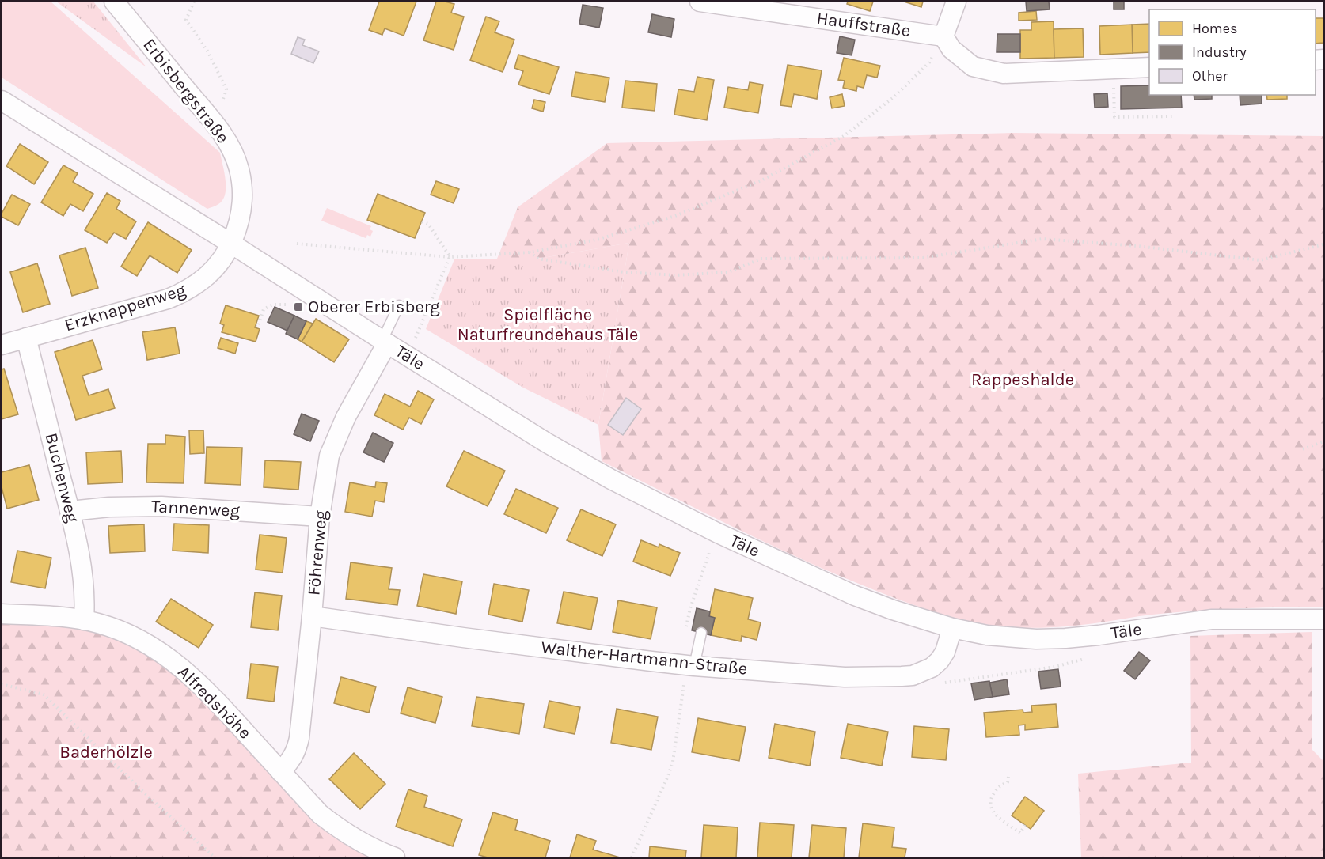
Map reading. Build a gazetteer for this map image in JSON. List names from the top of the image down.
{
  "streets": {
    "street": [
      "Hauffstraße",
      "Erbisbergstraße",
      "Erzknappenweg",
      "Täle",
      "Buchenweg",
      "Tannenweg",
      "Föhrenweg",
      "Walther-Hartmann-Straße",
      "Alfredshöhe"
    ]
  },
  "crossings": [
    ["Erbisbergstraße", "Erzknappenweg"],
    ["Erbisbergstraße", "Täle"],
    ["Erzknappenweg", "Täle"],
    ["Erzknappenweg", "Buchenweg"],
    ["Täle", "Föhrenweg"],
    ["Täle", "Walther-Hartmann-Straße"],
    ["Buchenweg", "Tannenweg"],
    ["Buchenweg", "Alfredshöhe"],
    ["Tannenweg", "Föhrenweg"],
    ["Föhrenweg", "Walther-Hartmann-Straße"],
    ["Föhrenweg", "Alfredshöhe"]
  ],
  "parks": ["Spielfläche Naturfreundehaus Täle", "Rappeshalde", "Baderhölzle"],
  "places": {
    "transit": ["Oberer Erbisberg"]
  },
  "legend": ["Homes", "Industry", "Other"]
}
